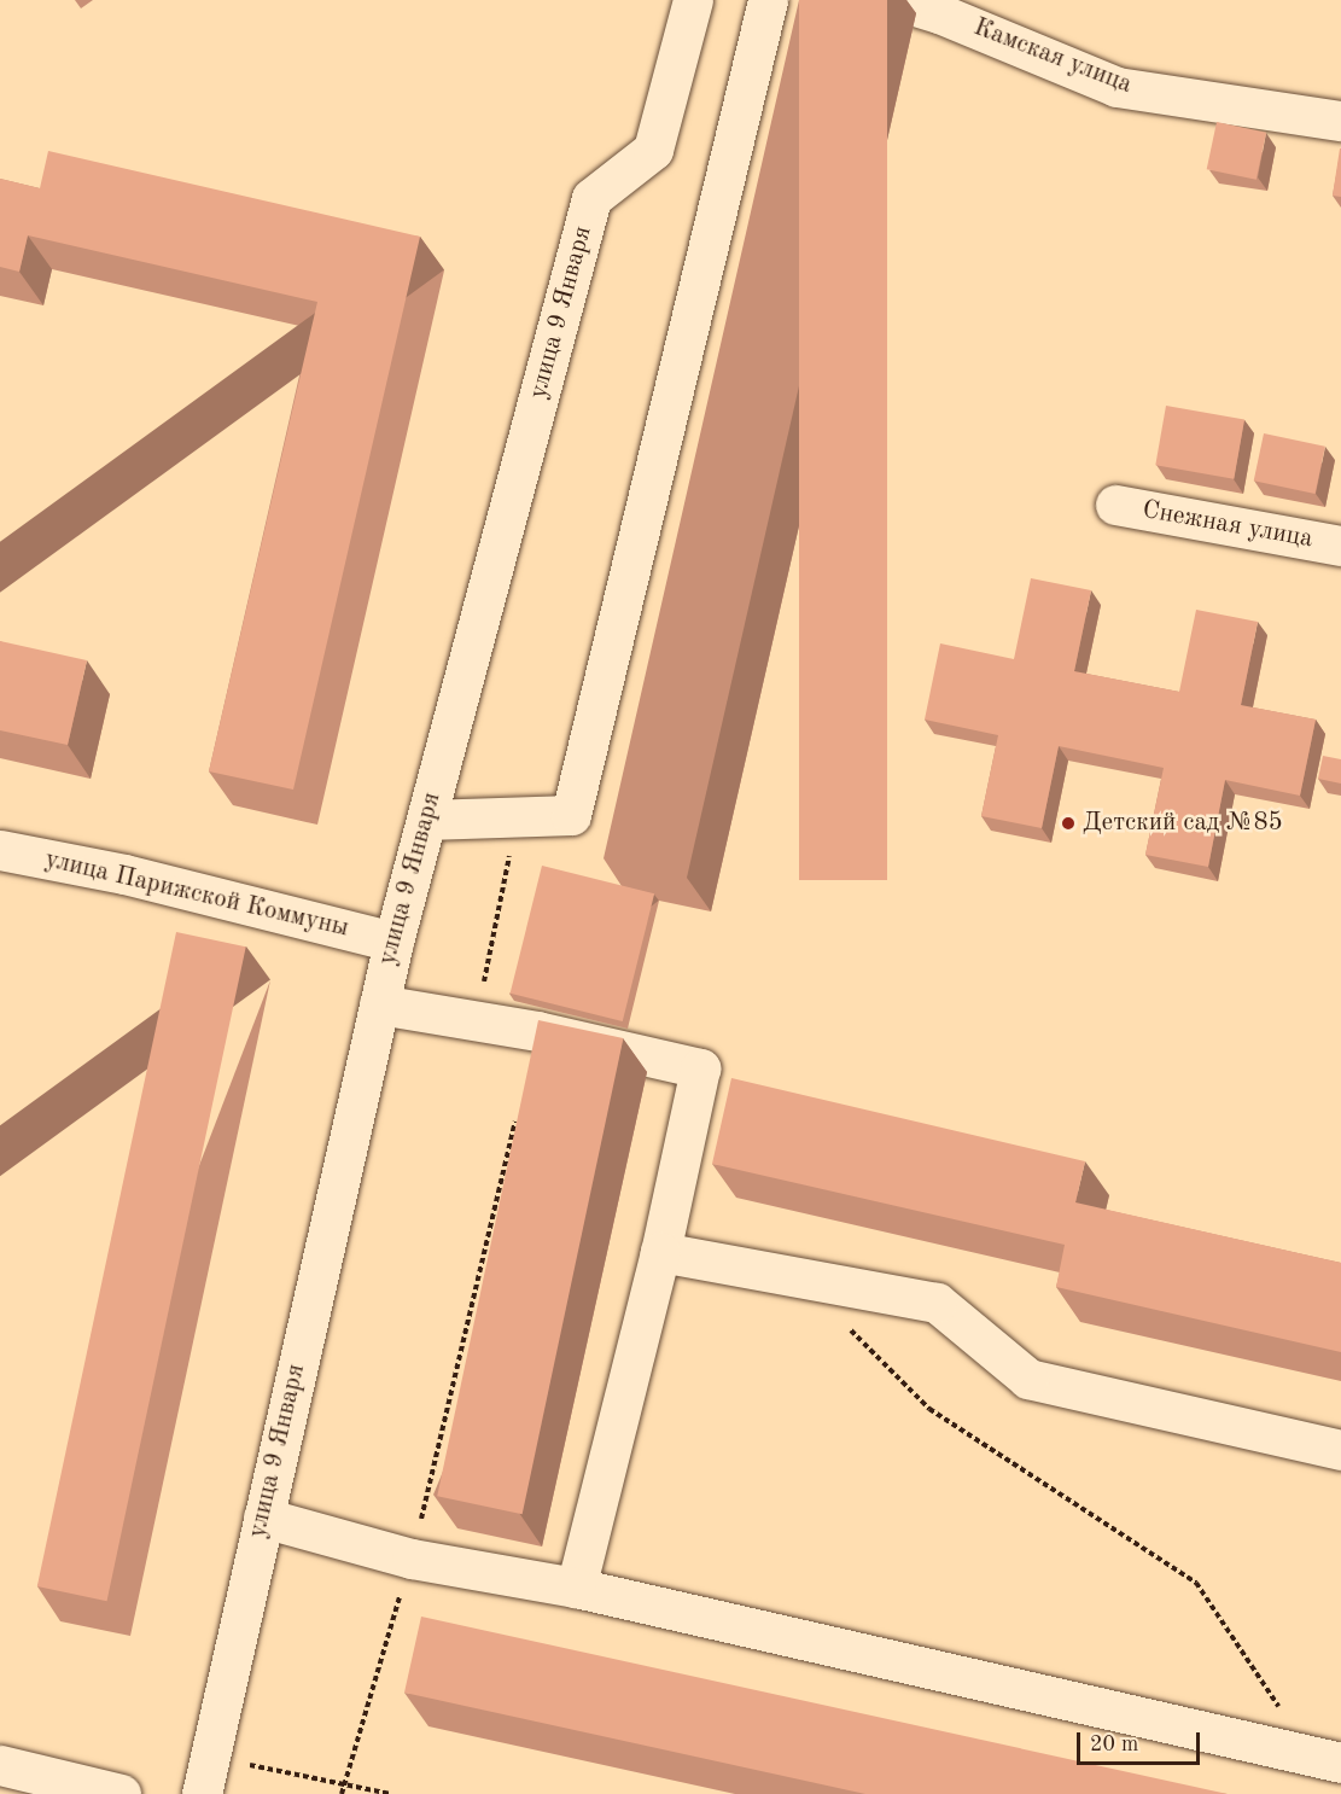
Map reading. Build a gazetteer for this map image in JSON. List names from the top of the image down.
{
  "streets": {
    "street": [
      "Камская улица",
      "улица 9 Января",
      "Снежная улица",
      "улица Парижской Коммуны"
    ]
  },
  "crossings": [
    ["улица 9 Января", "улица Парижской Коммуны"]
  ],
  "places": ["Детский сад №85"],
  "scale_bar": "20 m"
}
